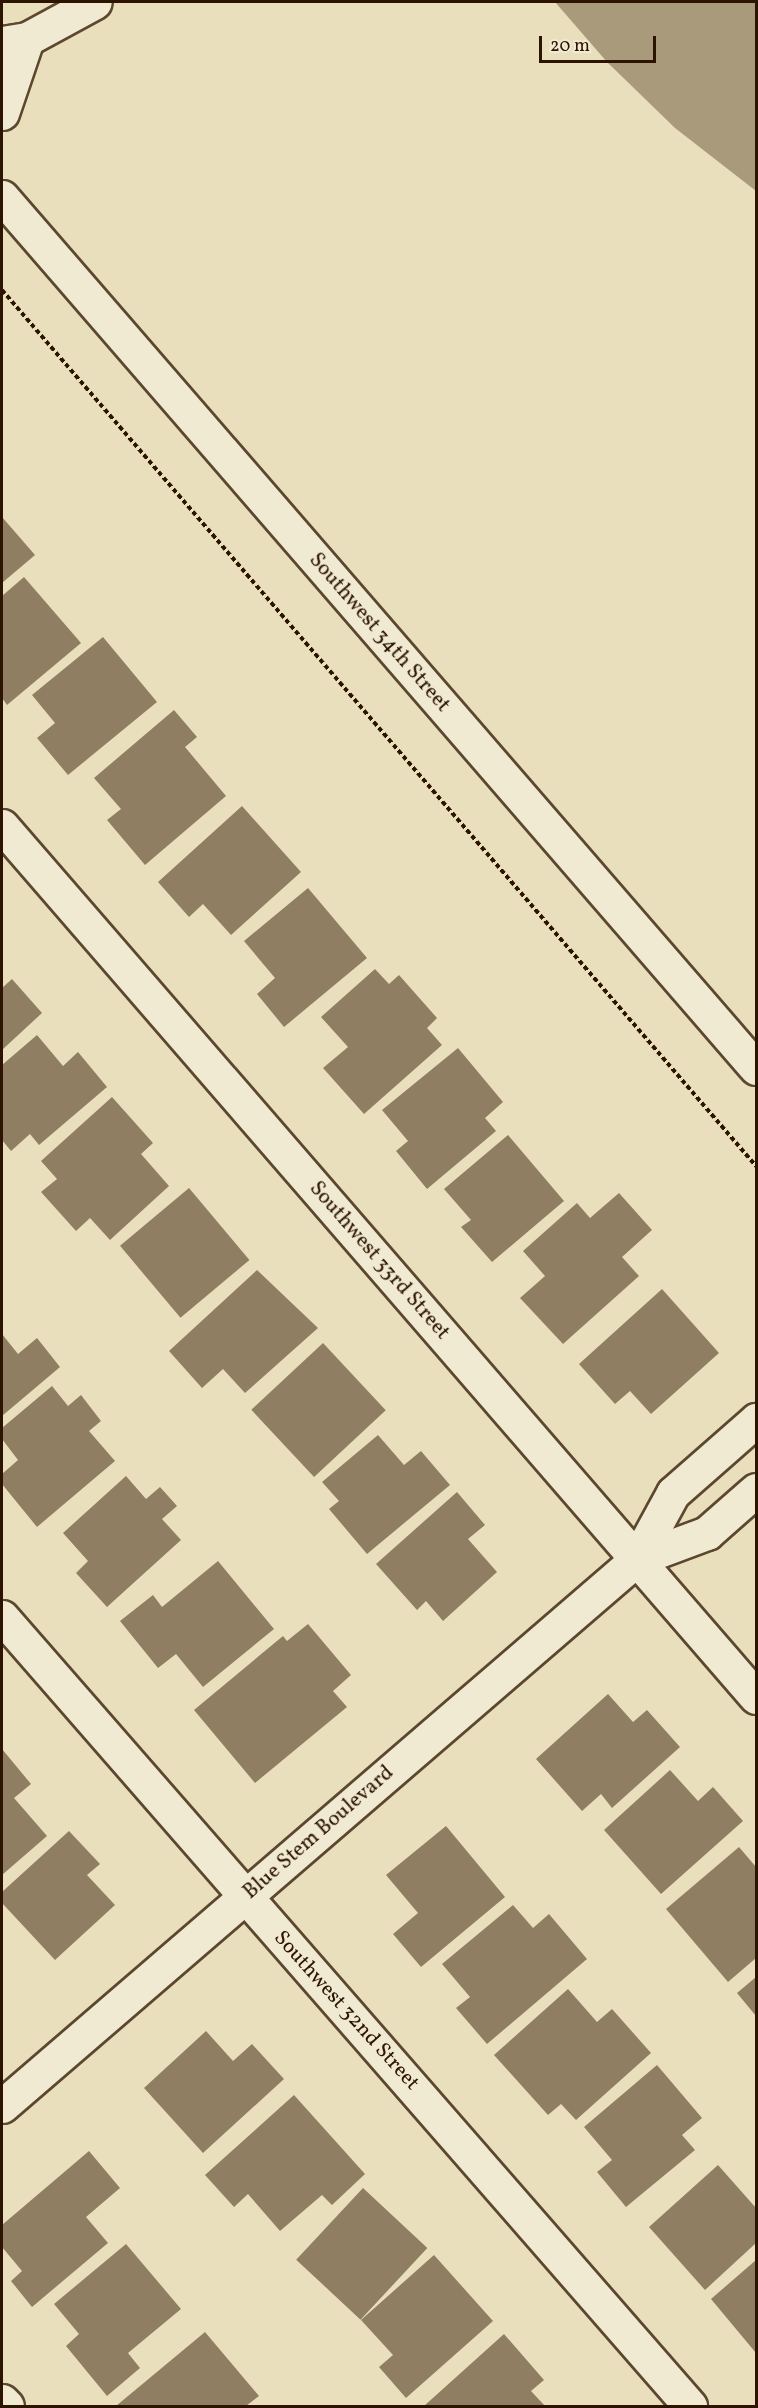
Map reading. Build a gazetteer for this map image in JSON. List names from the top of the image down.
{
  "streets": {
    "street": [
      "Southwest 34th Street",
      "Southwest 33rd Street",
      "Blue Stem Boulevard",
      "Southwest 32nd Street"
    ]
  },
  "crossings": [
    ["Southwest 33rd Street", "Blue Stem Boulevard"],
    ["Blue Stem Boulevard", "Southwest 32nd Street"]
  ],
  "scale_bar": "20 m"
}
